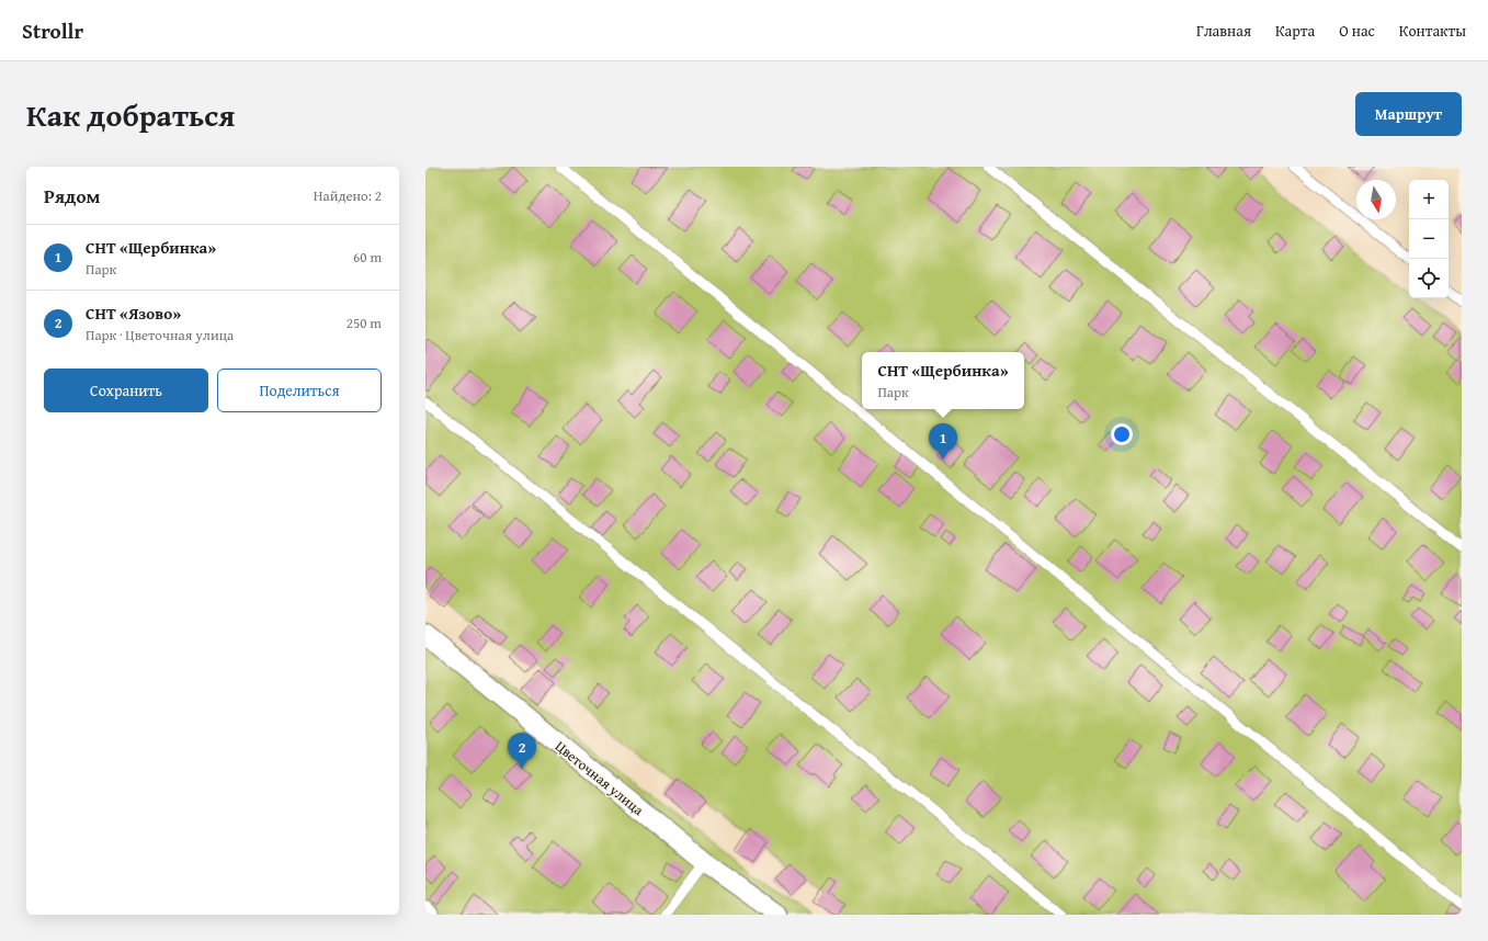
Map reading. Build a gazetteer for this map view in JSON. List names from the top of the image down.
{
  "streets": {
    "street": ["Цветочная улица"]
  },
  "north": "bottom",
  "page": {
    "header": "Strollr",
    "nav": [
      "Главная",
      "Карта",
      "О нас",
      "Контакты"
    ],
    "title": "Как добраться",
    "buttons": [
      "Маршрут",
      ["Сохранить", "Поделиться"]
    ],
    "heading": ["Рядом", "Найдено: 2"],
    "map_buttons": ["+", "−"],
    "list": [
      {
        "mark": "1",
        "name": "СНТ «Щербинка»",
        "note": "Парк",
        "value": "60 m"
      },
      {
        "mark": "2",
        "name": "СНТ «Язово»",
        "note": "Парк · Цветочная улица",
        "value": "250 m"
      }
    ],
    "popup": ["СНТ «Щербинка»", "Парк"],
    "pins": ["1", "2"]
  }
}
